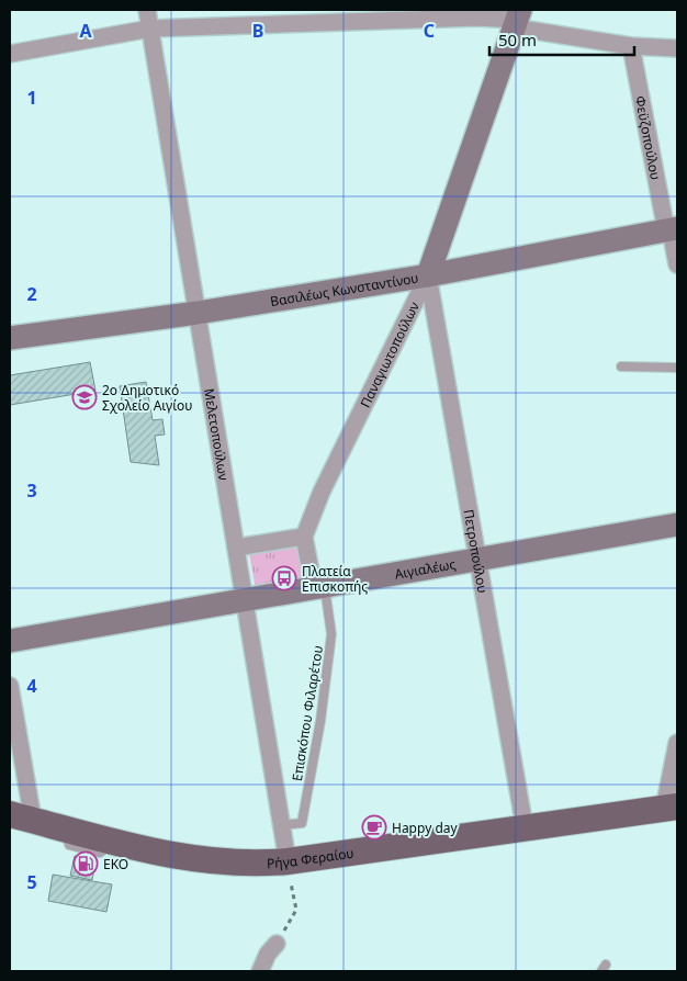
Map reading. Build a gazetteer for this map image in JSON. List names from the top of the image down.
{
  "streets": {
    "main road": ["Ρήγα Φεραίου"],
    "street": [
      "Φεϋζοπούλου",
      "Βασιλέως Κωνσταντίνου",
      "Παναγιωτοπούλων",
      "Μελετοπούλων",
      "Πετροπούλου",
      "Αιγιαλέως"
    ],
    "lane": ["Επισκόπου Φιλαρέτου"]
  },
  "crossings": [
    ["Φεϋζοπούλου", "Βασιλέως Κωνσταντίνου"],
    ["Βασιλέως Κωνσταντίνου", "Παναγιωτοπούλων"],
    ["Βασιλέως Κωνσταντίνου", "Μελετοπούλων"],
    ["Βασιλέως Κωνσταντίνου", "Πετροπούλου"],
    ["Παναγιωτοπούλων", "Πετροπούλου"],
    ["Μελετοπούλων", "Αιγιαλέως"],
    ["Μελετοπούλων", "Επισκόπου Φιλαρέτου"],
    ["Μελετοπούλων", "Ρήγα Φεραίου"],
    ["Πετροπούλου", "Αιγιαλέως"],
    ["Πετροπούλου", "Ρήγα Φεραίου"],
    ["Αιγιαλέως", "Επισκόπου Φιλαρέτου"]
  ],
  "places": {
    "school or university": ["2ο Δημοτικό Σχολείο Αιγίου"],
    "bus stop": ["Πλατεία Επισκοπής"],
    "cafe": ["Happy day"],
    "fuel station": ["EKO"]
  },
  "scale_bar": "50 m",
  "grid": {
    "columns": ["A", "B", "C"],
    "rows": [
      "1",
      "2",
      "3",
      "4",
      "5"
    ]
  }
}
